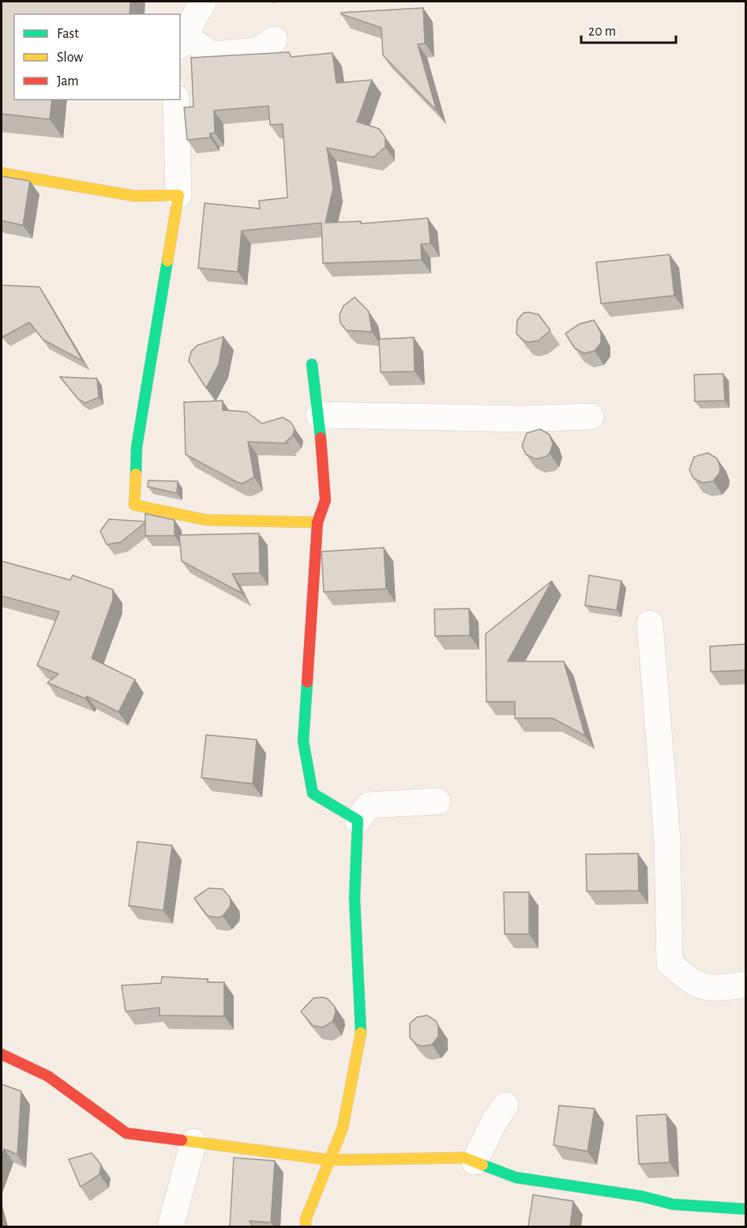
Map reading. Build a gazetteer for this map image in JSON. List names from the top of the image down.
{
  "legend": ["Fast", "Slow", "Jam"],
  "scale_bar": "20 m"
}
